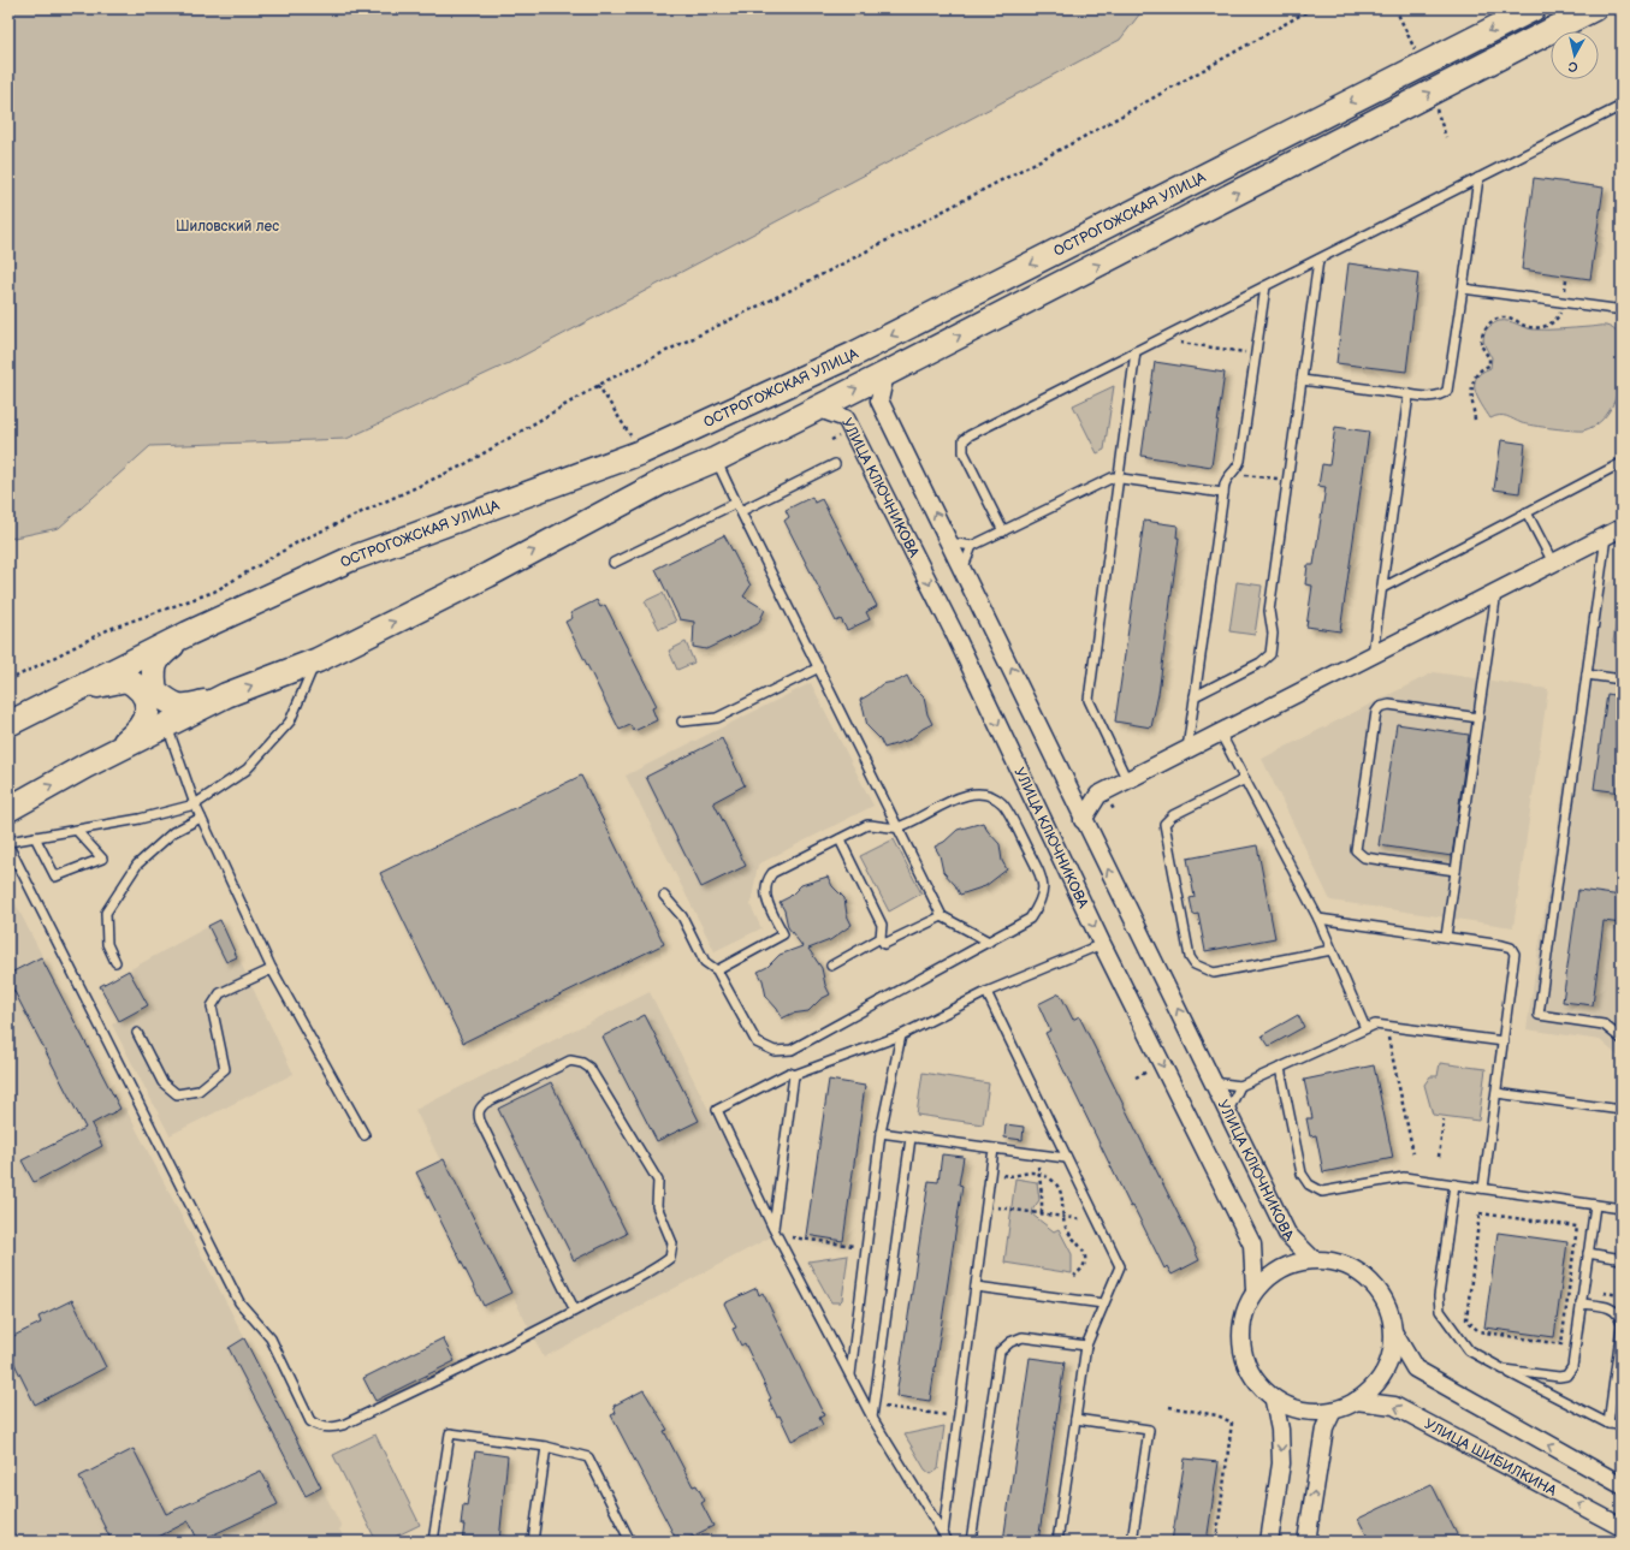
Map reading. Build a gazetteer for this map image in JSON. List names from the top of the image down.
{
  "streets": {
    "street": ["ОСТРОГОЖСКАЯ УЛИЦА", "УЛИЦА КЛЮЧНИКОВА", "УЛИЦА ШИБИЛКИНА"]
  },
  "crossings": [
    ["УЛИЦА КЛЮЧНИКОВА", "УЛИЦА ШИБИЛКИНА"]
  ],
  "parks": ["Шиловский лес"],
  "north": "bottom"
}
